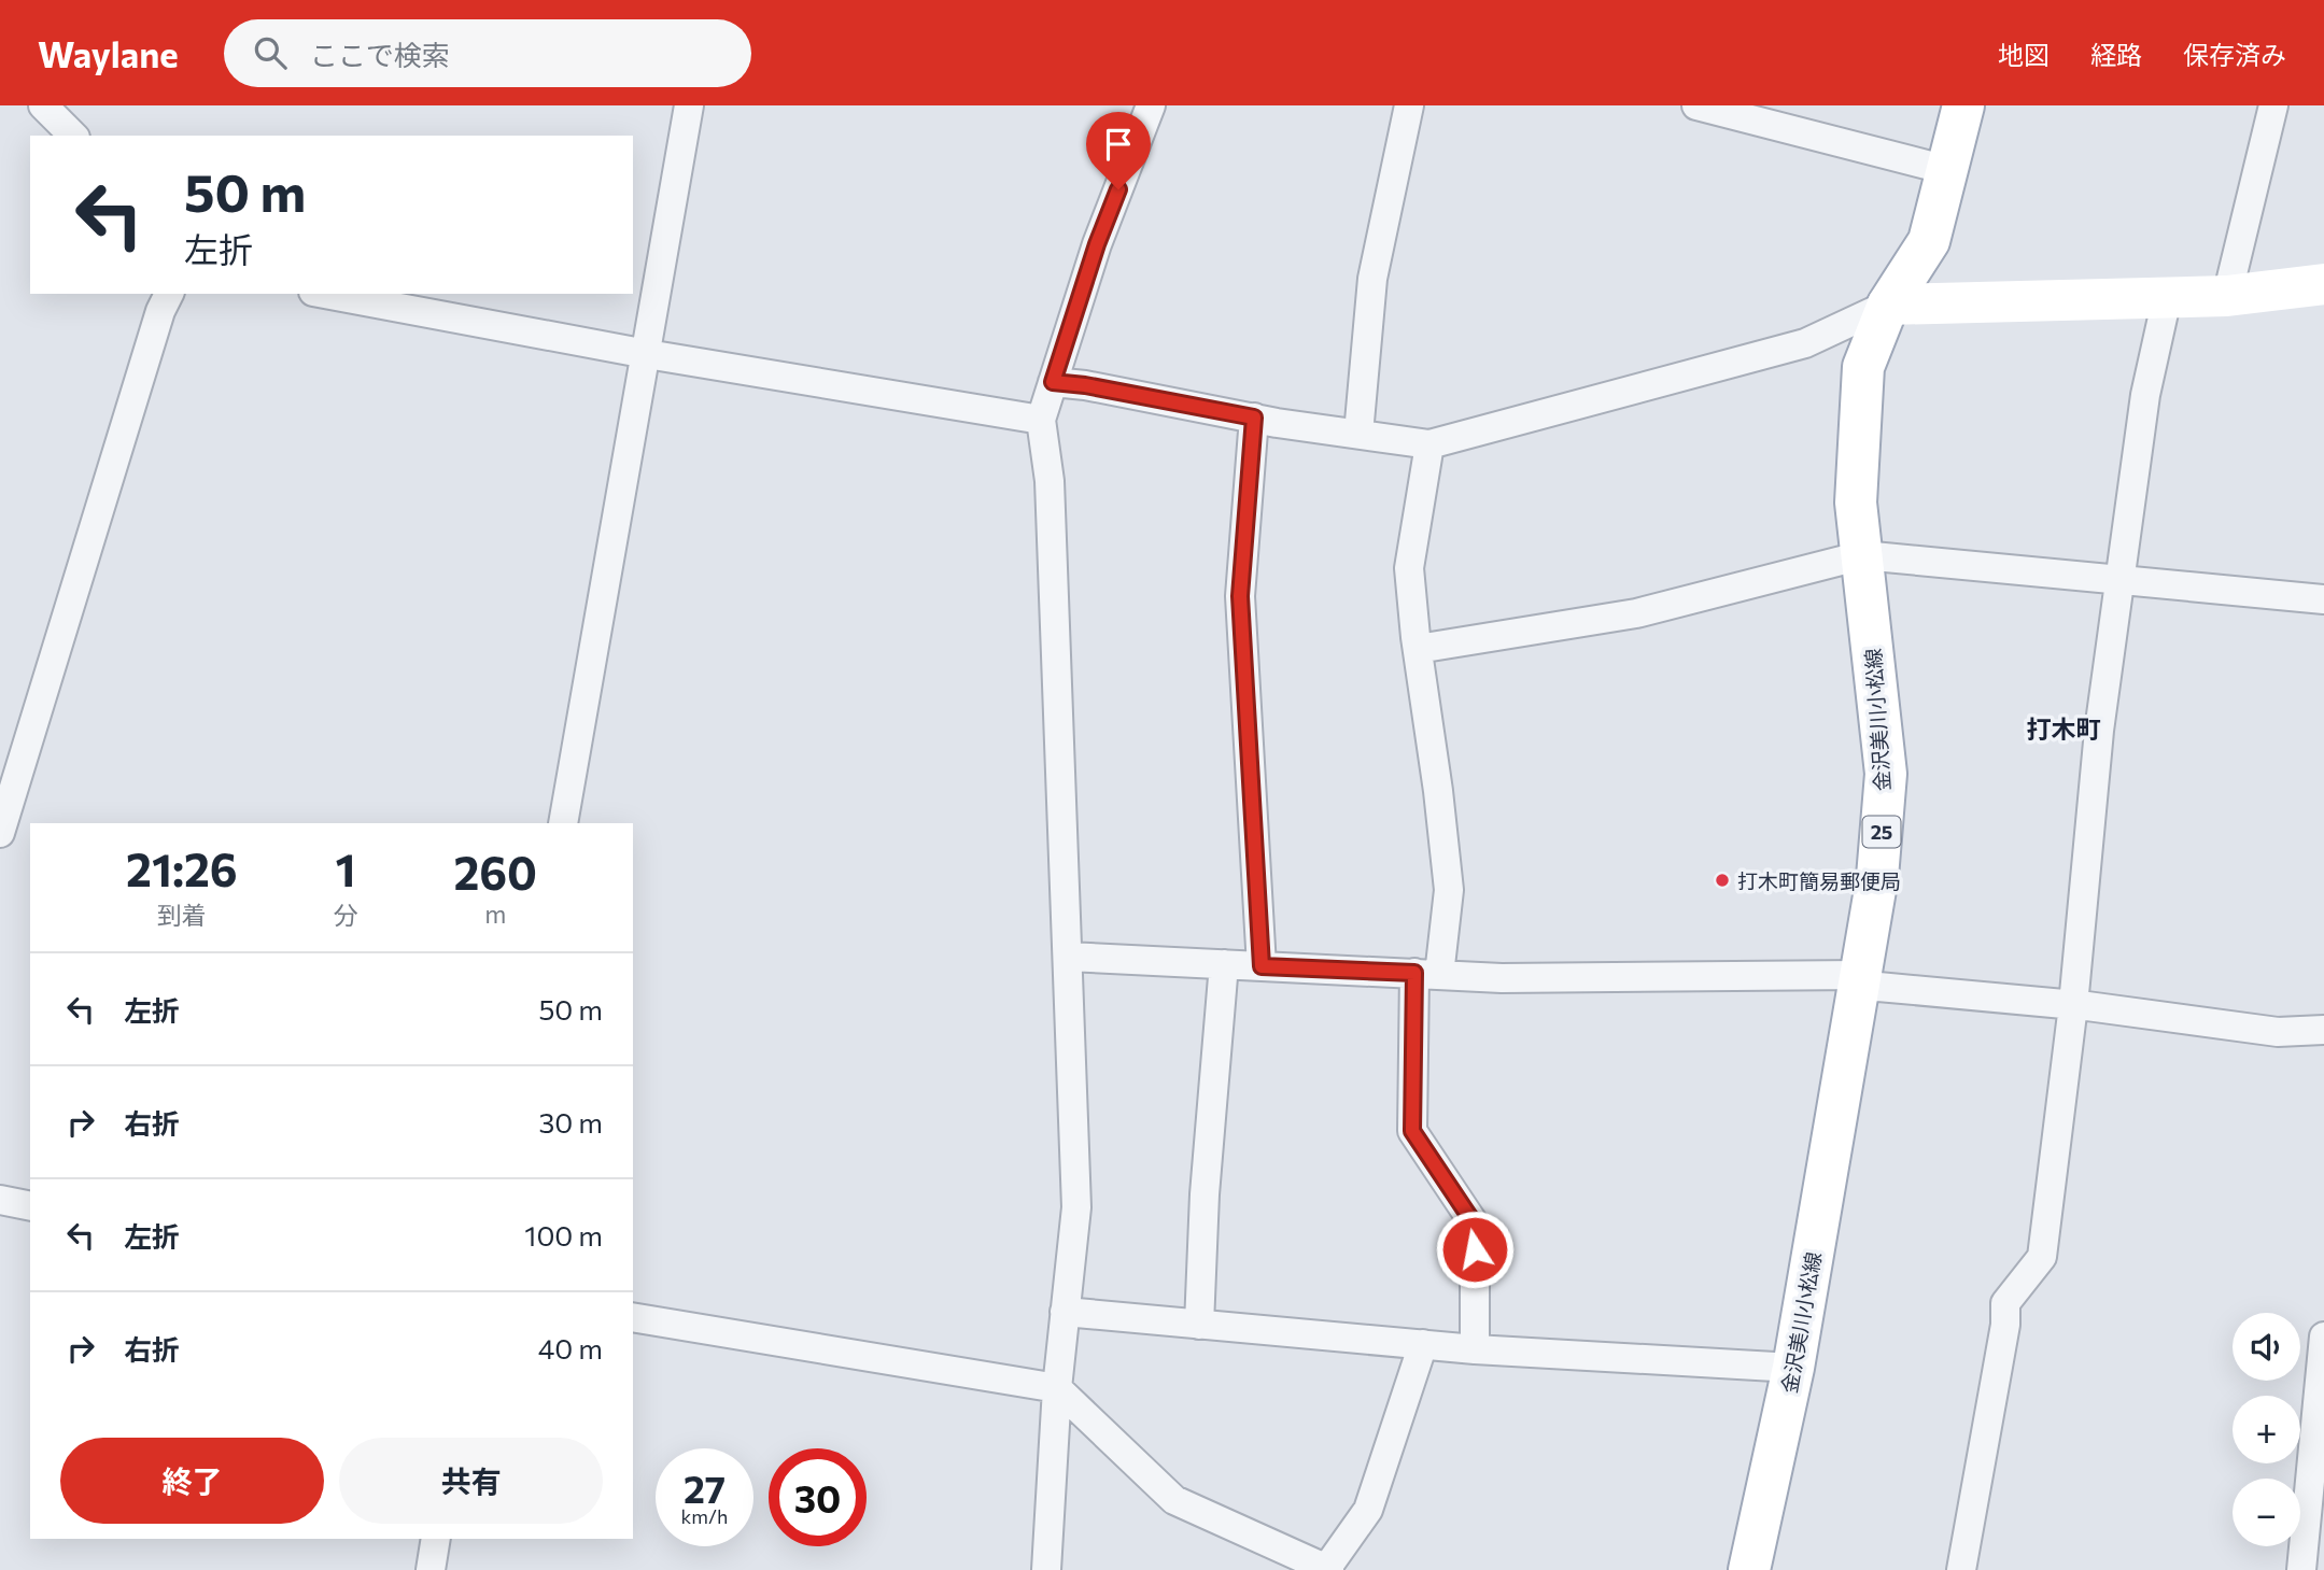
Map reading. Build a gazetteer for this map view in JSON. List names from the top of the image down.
{
  "streets": {
    "main road": ["金沢美川小松線", "25"]
  },
  "districts": ["打木町"],
  "places": ["打木町簡易郵便局"],
  "page": {
    "header": "Waylane",
    "search": "ここで検索",
    "nav": ["地図", "経路", "保存済み"],
    "turn": ["50 m", "左折"],
    "eta": [
      "21:26",
      "到着",
      "1",
      "分",
      "260",
      "m"
    ],
    "list": [
      {
        "name": "左折",
        "value": "50 m"
      },
      {
        "name": "右折",
        "value": "30 m"
      },
      {
        "name": "左折",
        "value": "100 m"
      },
      {
        "name": "右折",
        "value": "40 m"
      }
    ],
    "map_buttons": ["+", "−"],
    "buttons": ["終了", "共有"],
    "speed": "27 km/h",
    "limit": "30"
  }
}
